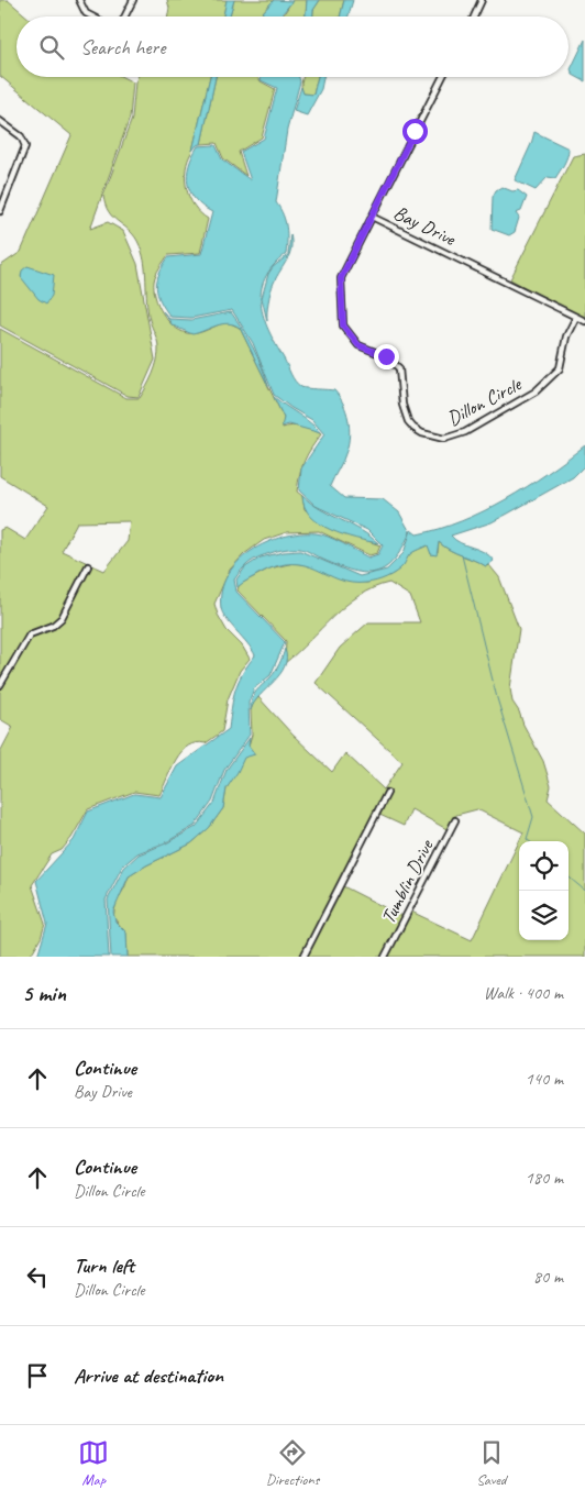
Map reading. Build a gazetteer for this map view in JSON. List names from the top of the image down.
{
  "streets": {
    "street": ["Bay Drive", "Dillon Circle", "Tumblin Drive"]
  },
  "crossings": [
    ["Bay Drive", "Dillon Circle"]
  ],
  "page": {
    "search": "Search here",
    "heading": ["5 min", "Walk · 400 m"],
    "list": [
      ["Continue", "Bay Drive", "140 m"],
      ["Continue", "Dillon Circle", "180 m"],
      ["Turn left", "Dillon Circle", "80 m"],
      "Arrive at destination"
    ],
    "nav": ["Map", "Directions", "Saved"]
  }
}
